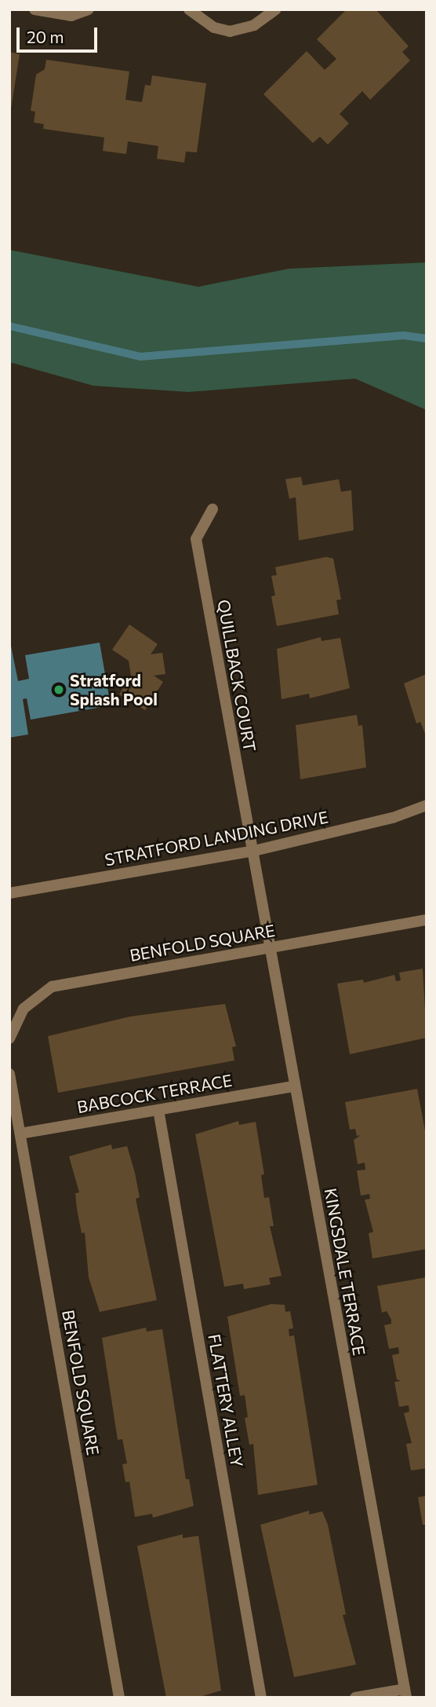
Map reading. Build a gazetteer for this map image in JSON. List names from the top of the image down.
{
  "streets": {
    "street": [
      "QUILLBACK COURT",
      "STRATFORD LANDING DRIVE",
      "BENFOLD SQUARE",
      "BABCOCK TERRACE",
      "KINGSDALE TERRACE",
      "FLATTERY ALLEY"
    ]
  },
  "crossings": [
    ["QUILLBACK COURT", "STRATFORD LANDING DRIVE"],
    ["QUILLBACK COURT", "KINGSDALE TERRACE"],
    ["STRATFORD LANDING DRIVE", "KINGSDALE TERRACE"],
    ["BENFOLD SQUARE", "BABCOCK TERRACE"],
    ["BENFOLD SQUARE", "KINGSDALE TERRACE"],
    ["BABCOCK TERRACE", "KINGSDALE TERRACE"],
    ["BABCOCK TERRACE", "FLATTERY ALLEY"]
  ],
  "places": ["Stratford Splash Pool"],
  "scale_bar": "20 m"
}
